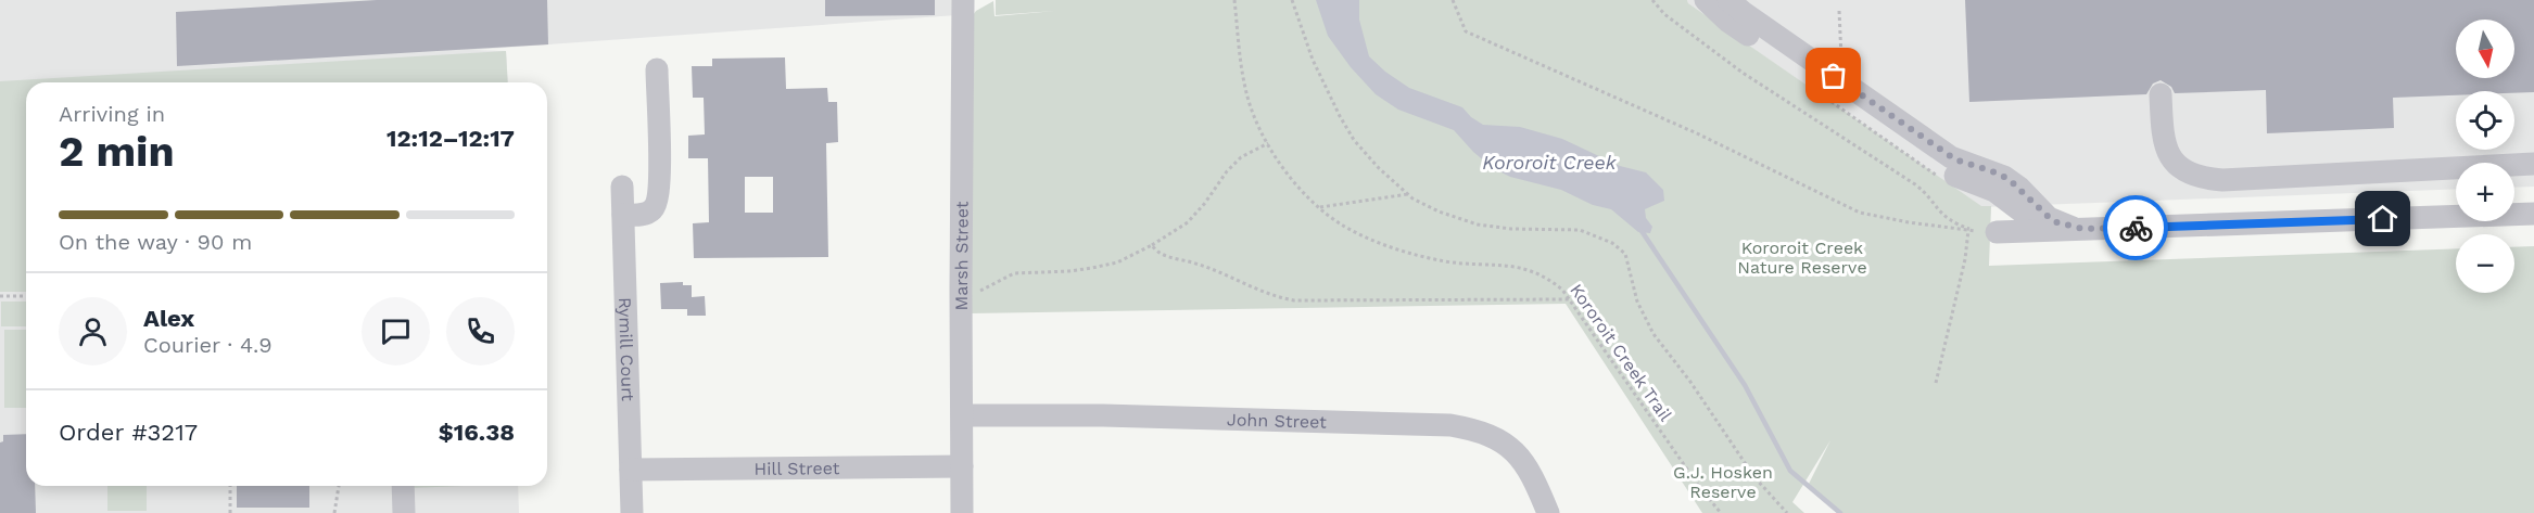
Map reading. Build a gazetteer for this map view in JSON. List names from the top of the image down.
{
  "streets": {
    "street": [
      "Marsh Street",
      "Rymill Court",
      "John Street",
      "Hill Street"
    ],
    "path": ["Kororoit Creek Trail"]
  },
  "crossings": [
    ["Marsh Street", "John Street"],
    ["Marsh Street", "Hill Street"],
    ["Rymill Court", "Hill Street"]
  ],
  "water": ["Kororoit Creek"],
  "parks": ["Kororoit Creek Nature Reserve", "G.J. Hosken Reserve"],
  "north": "bottom",
  "page": {
    "map_buttons": ["+", "−"],
    "heading": ["2 min", "Arriving in", "12:12–12:17"],
    "panel": [
      "Alex",
      "Courier · 4.9",
      "Order #3217",
      "$16.38"
    ],
    "bar": "On the way · 90 m"
  }
}
